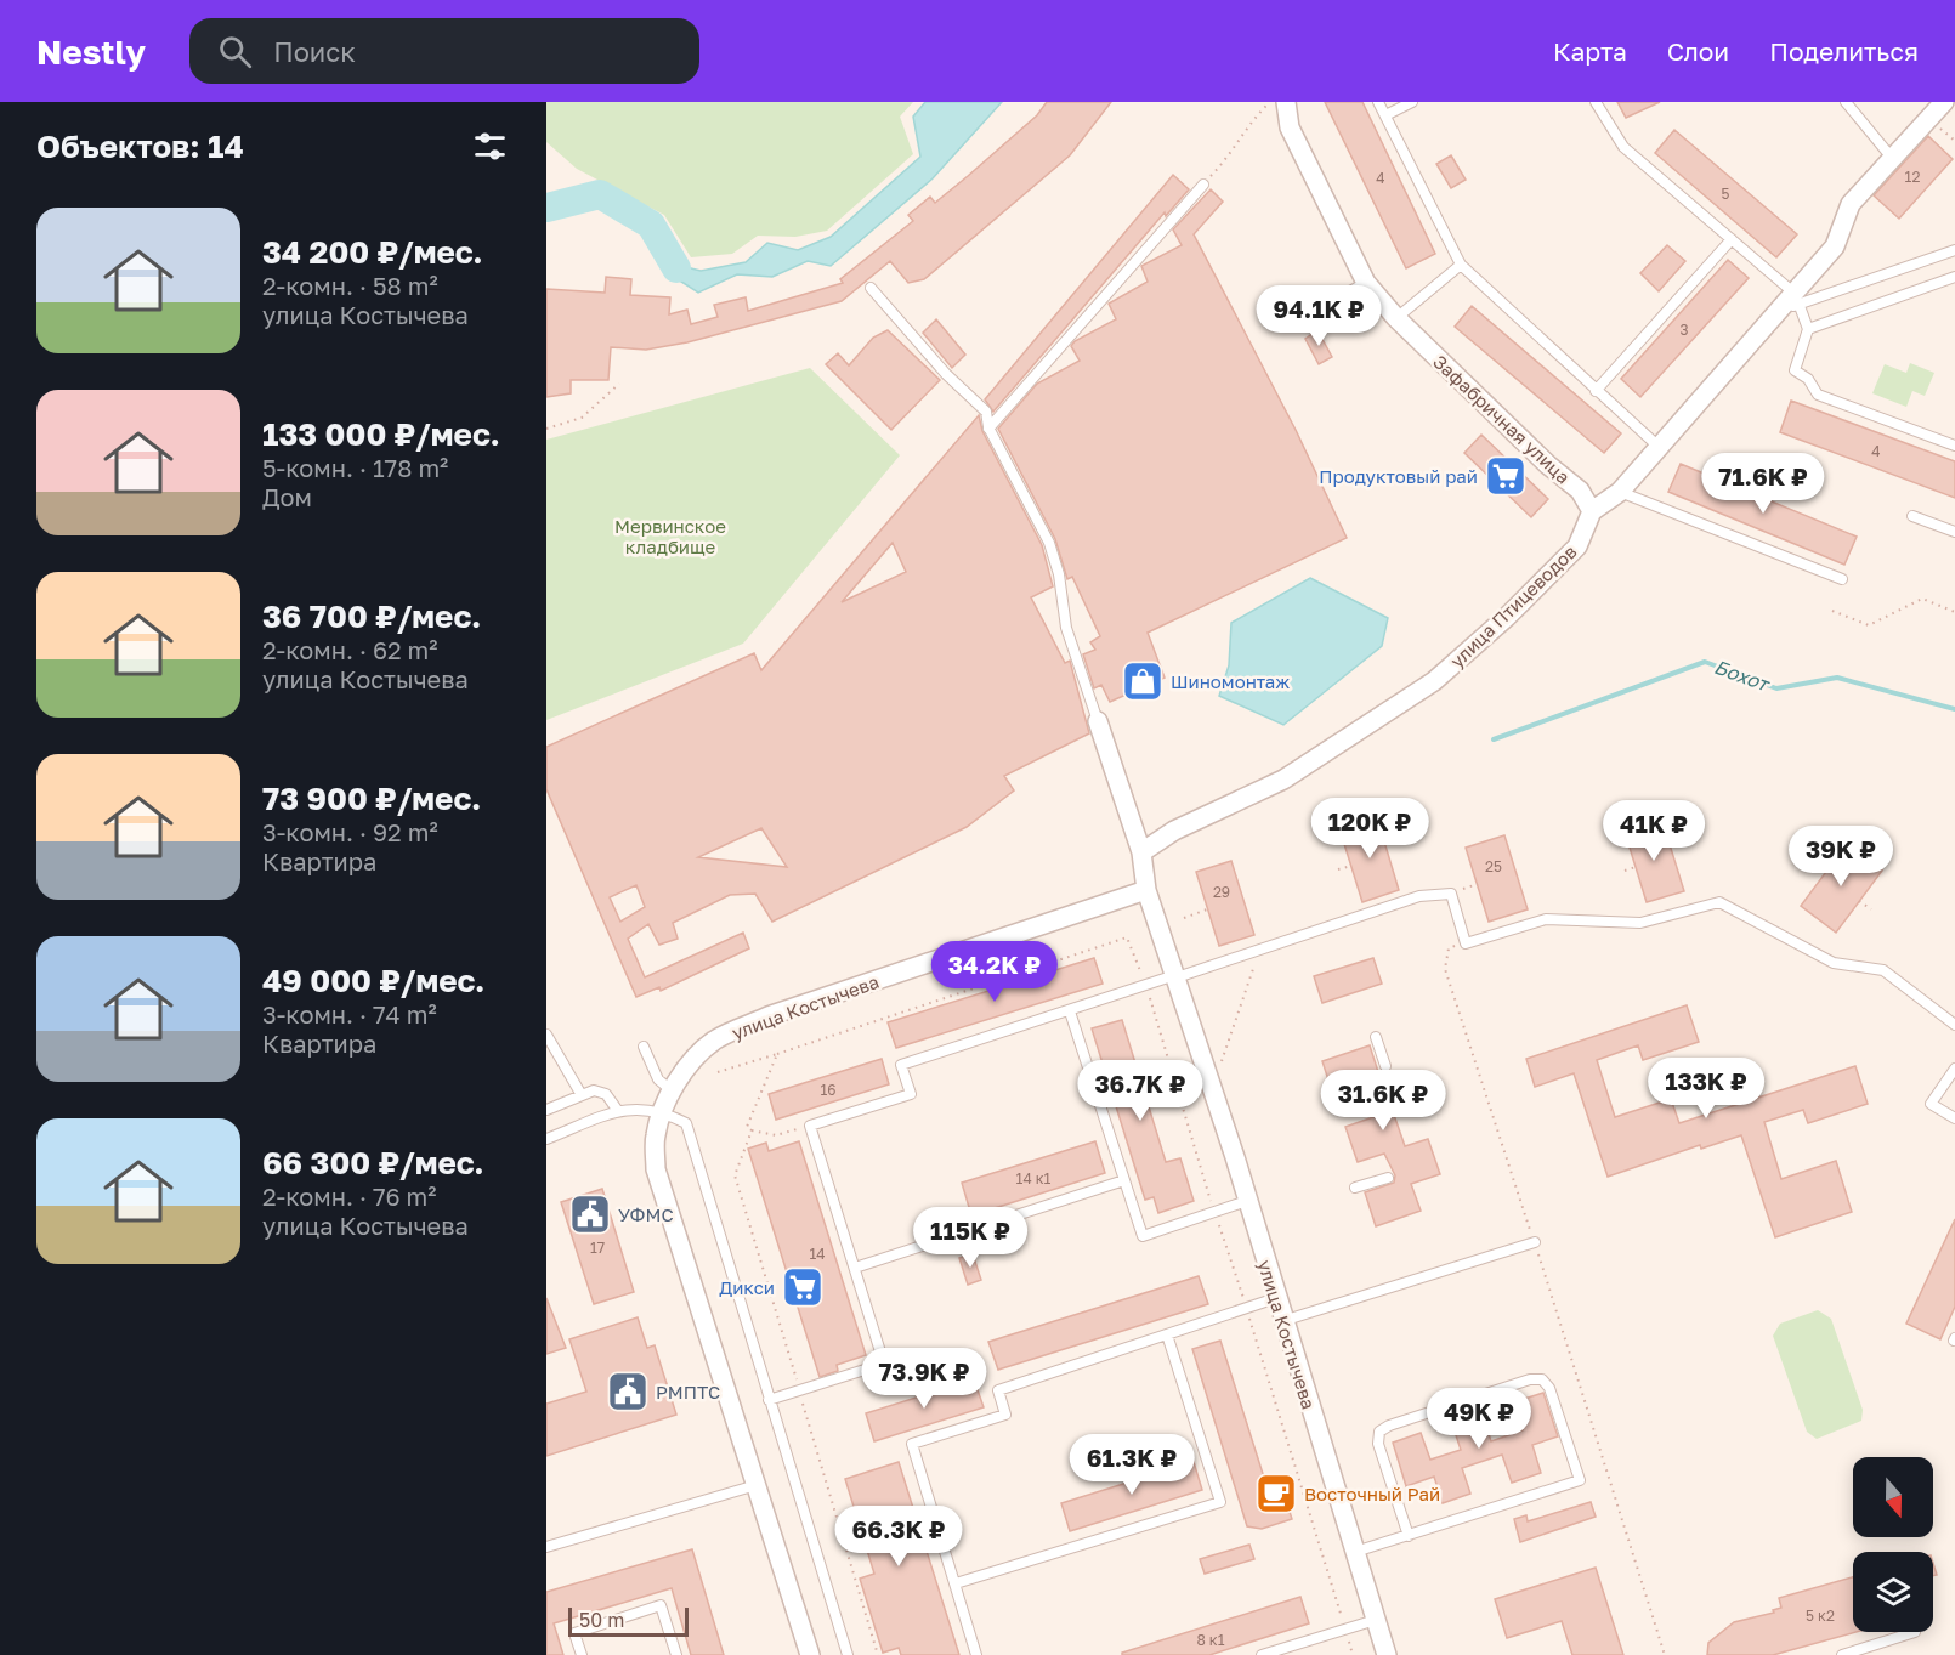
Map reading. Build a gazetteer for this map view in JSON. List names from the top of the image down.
{
  "streets": {
    "street": ["Зафабричная улица", "улица Птицеводов", "улица Костычева"]
  },
  "crossings": [
    ["Зафабричная улица", "улица Птицеводов"],
    ["улица Птицеводов", "улица Костычева"]
  ],
  "water": ["Бохот"],
  "parks": ["Мервинское кладбище"],
  "places": {
    "supermarket": ["Продуктовый рай", "Дикси"],
    "shop": ["Шиномонтаж"],
    "public building": ["УФМС", "РМПТС"],
    "cafe": ["Восточный Рай"]
  },
  "house_numbers": [
    "12",
    "4",
    "5",
    "3",
    "4",
    "25",
    "29",
    "16",
    "14 к1",
    "17",
    "14",
    "5 к2",
    "8 к1"
  ],
  "scale_bar": "50 m",
  "north": "bottom",
  "page": {
    "header": "Nestly",
    "search": "Поиск",
    "nav": ["Карта", "Слои", "Поделиться"],
    "heading": "Объектов: 14",
    "list": [
      {
        "name": "34 200 ₽/мес.",
        "note": "2-комн. · 58 m² · улица Костычева"
      },
      {
        "name": "133 000 ₽/мес.",
        "note": "5-комн. · 178 m² · Дом"
      },
      {
        "name": "36 700 ₽/мес.",
        "note": "2-комн. · 62 m² · улица Костычева"
      },
      {
        "name": "73 900 ₽/мес.",
        "note": "3-комн. · 92 m² · Квартира"
      },
      {
        "name": "49 000 ₽/мес.",
        "note": "3-комн. · 74 m² · Квартира"
      },
      {
        "name": "66 300 ₽/мес.",
        "note": "2-комн. · 76 m² · улица Костычева"
      }
    ],
    "price": [
      "94.1K ₽",
      "71.6K ₽",
      "120K ₽",
      "41K ₽",
      "39K ₽",
      "34.2K ₽",
      "133K ₽",
      "36.7K ₽",
      "31.6K ₽",
      "115K ₽",
      "73.9K ₽",
      "49K ₽",
      "61.3K ₽",
      "66.3K ₽"
    ],
    "scale": "50 m"
  }
}
